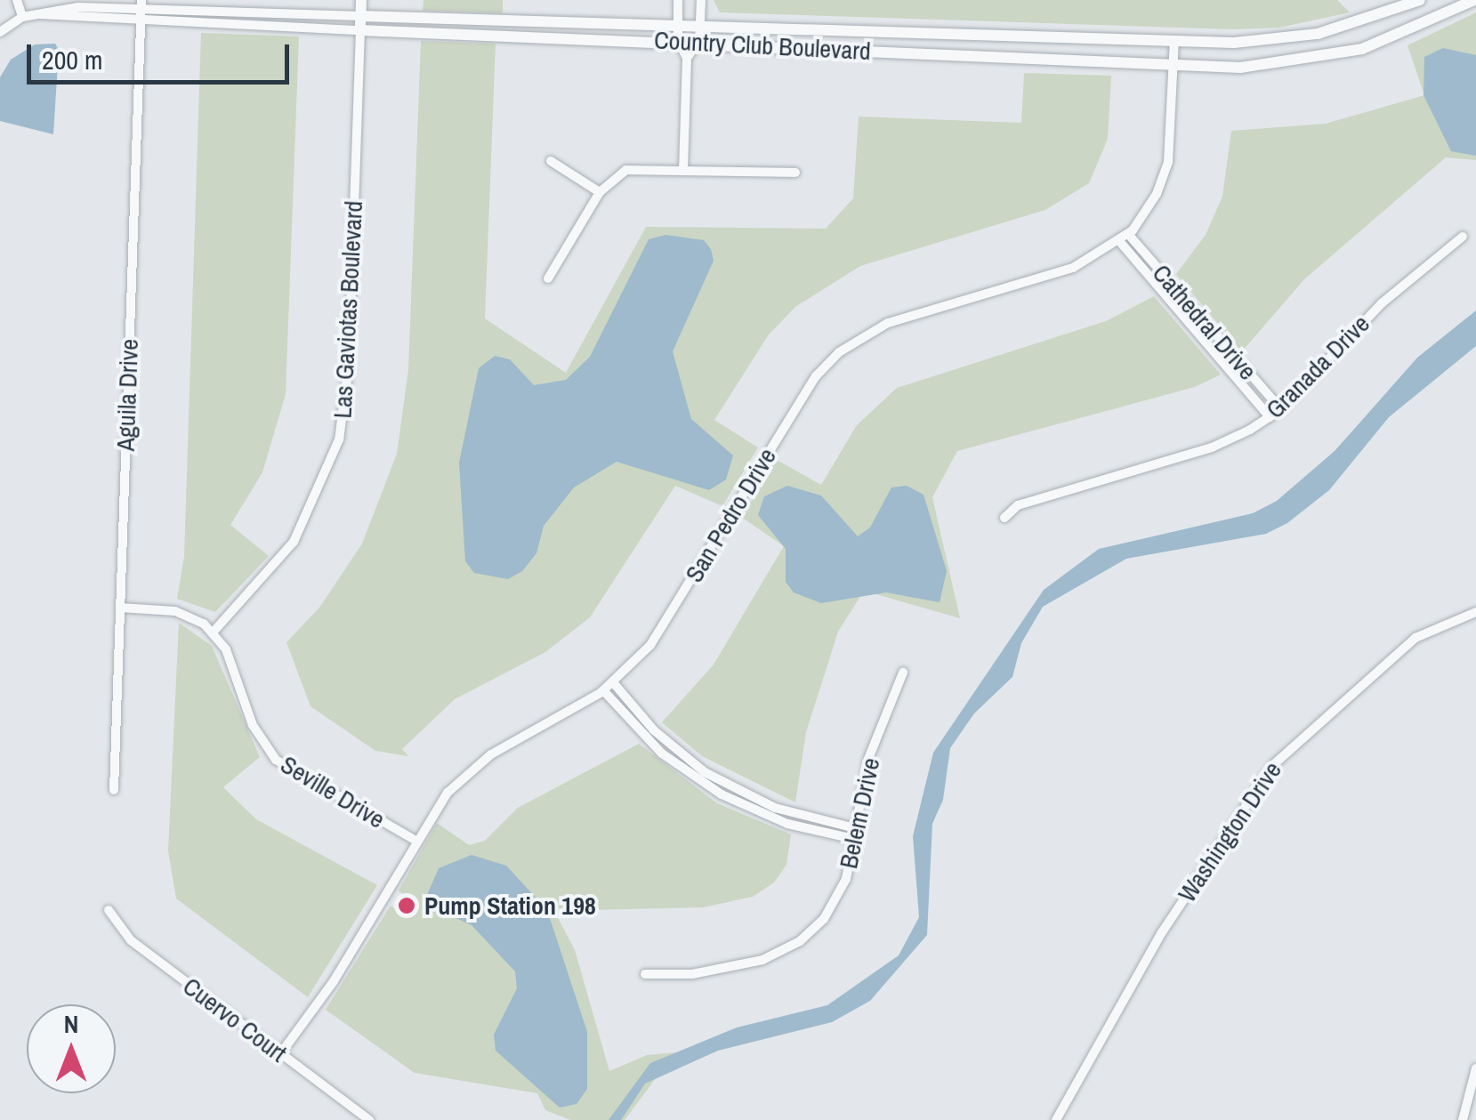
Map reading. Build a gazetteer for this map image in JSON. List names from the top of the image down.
{
  "streets": {
    "street": [
      "Country Club Boulevard",
      "Las Gaviotas Boulevard",
      "Cathedral Drive",
      "Granada Drive",
      "Aguila Drive",
      "San Pedro Drive",
      "Seville Drive",
      "Belem Drive",
      "Washington Drive",
      "Cuervo Court"
    ]
  },
  "crossings": [
    ["Country Club Boulevard", "Las Gaviotas Boulevard"],
    ["Country Club Boulevard", "Aguila Drive"],
    ["Country Club Boulevard", "San Pedro Drive"],
    ["Las Gaviotas Boulevard", "Seville Drive"],
    ["Cathedral Drive", "Granada Drive"],
    ["Cathedral Drive", "San Pedro Drive"],
    ["San Pedro Drive", "Seville Drive"],
    ["San Pedro Drive", "Cuervo Court"]
  ],
  "places": ["Pump Station 198"],
  "scale_bar": "200 m",
  "north": "top"
}
